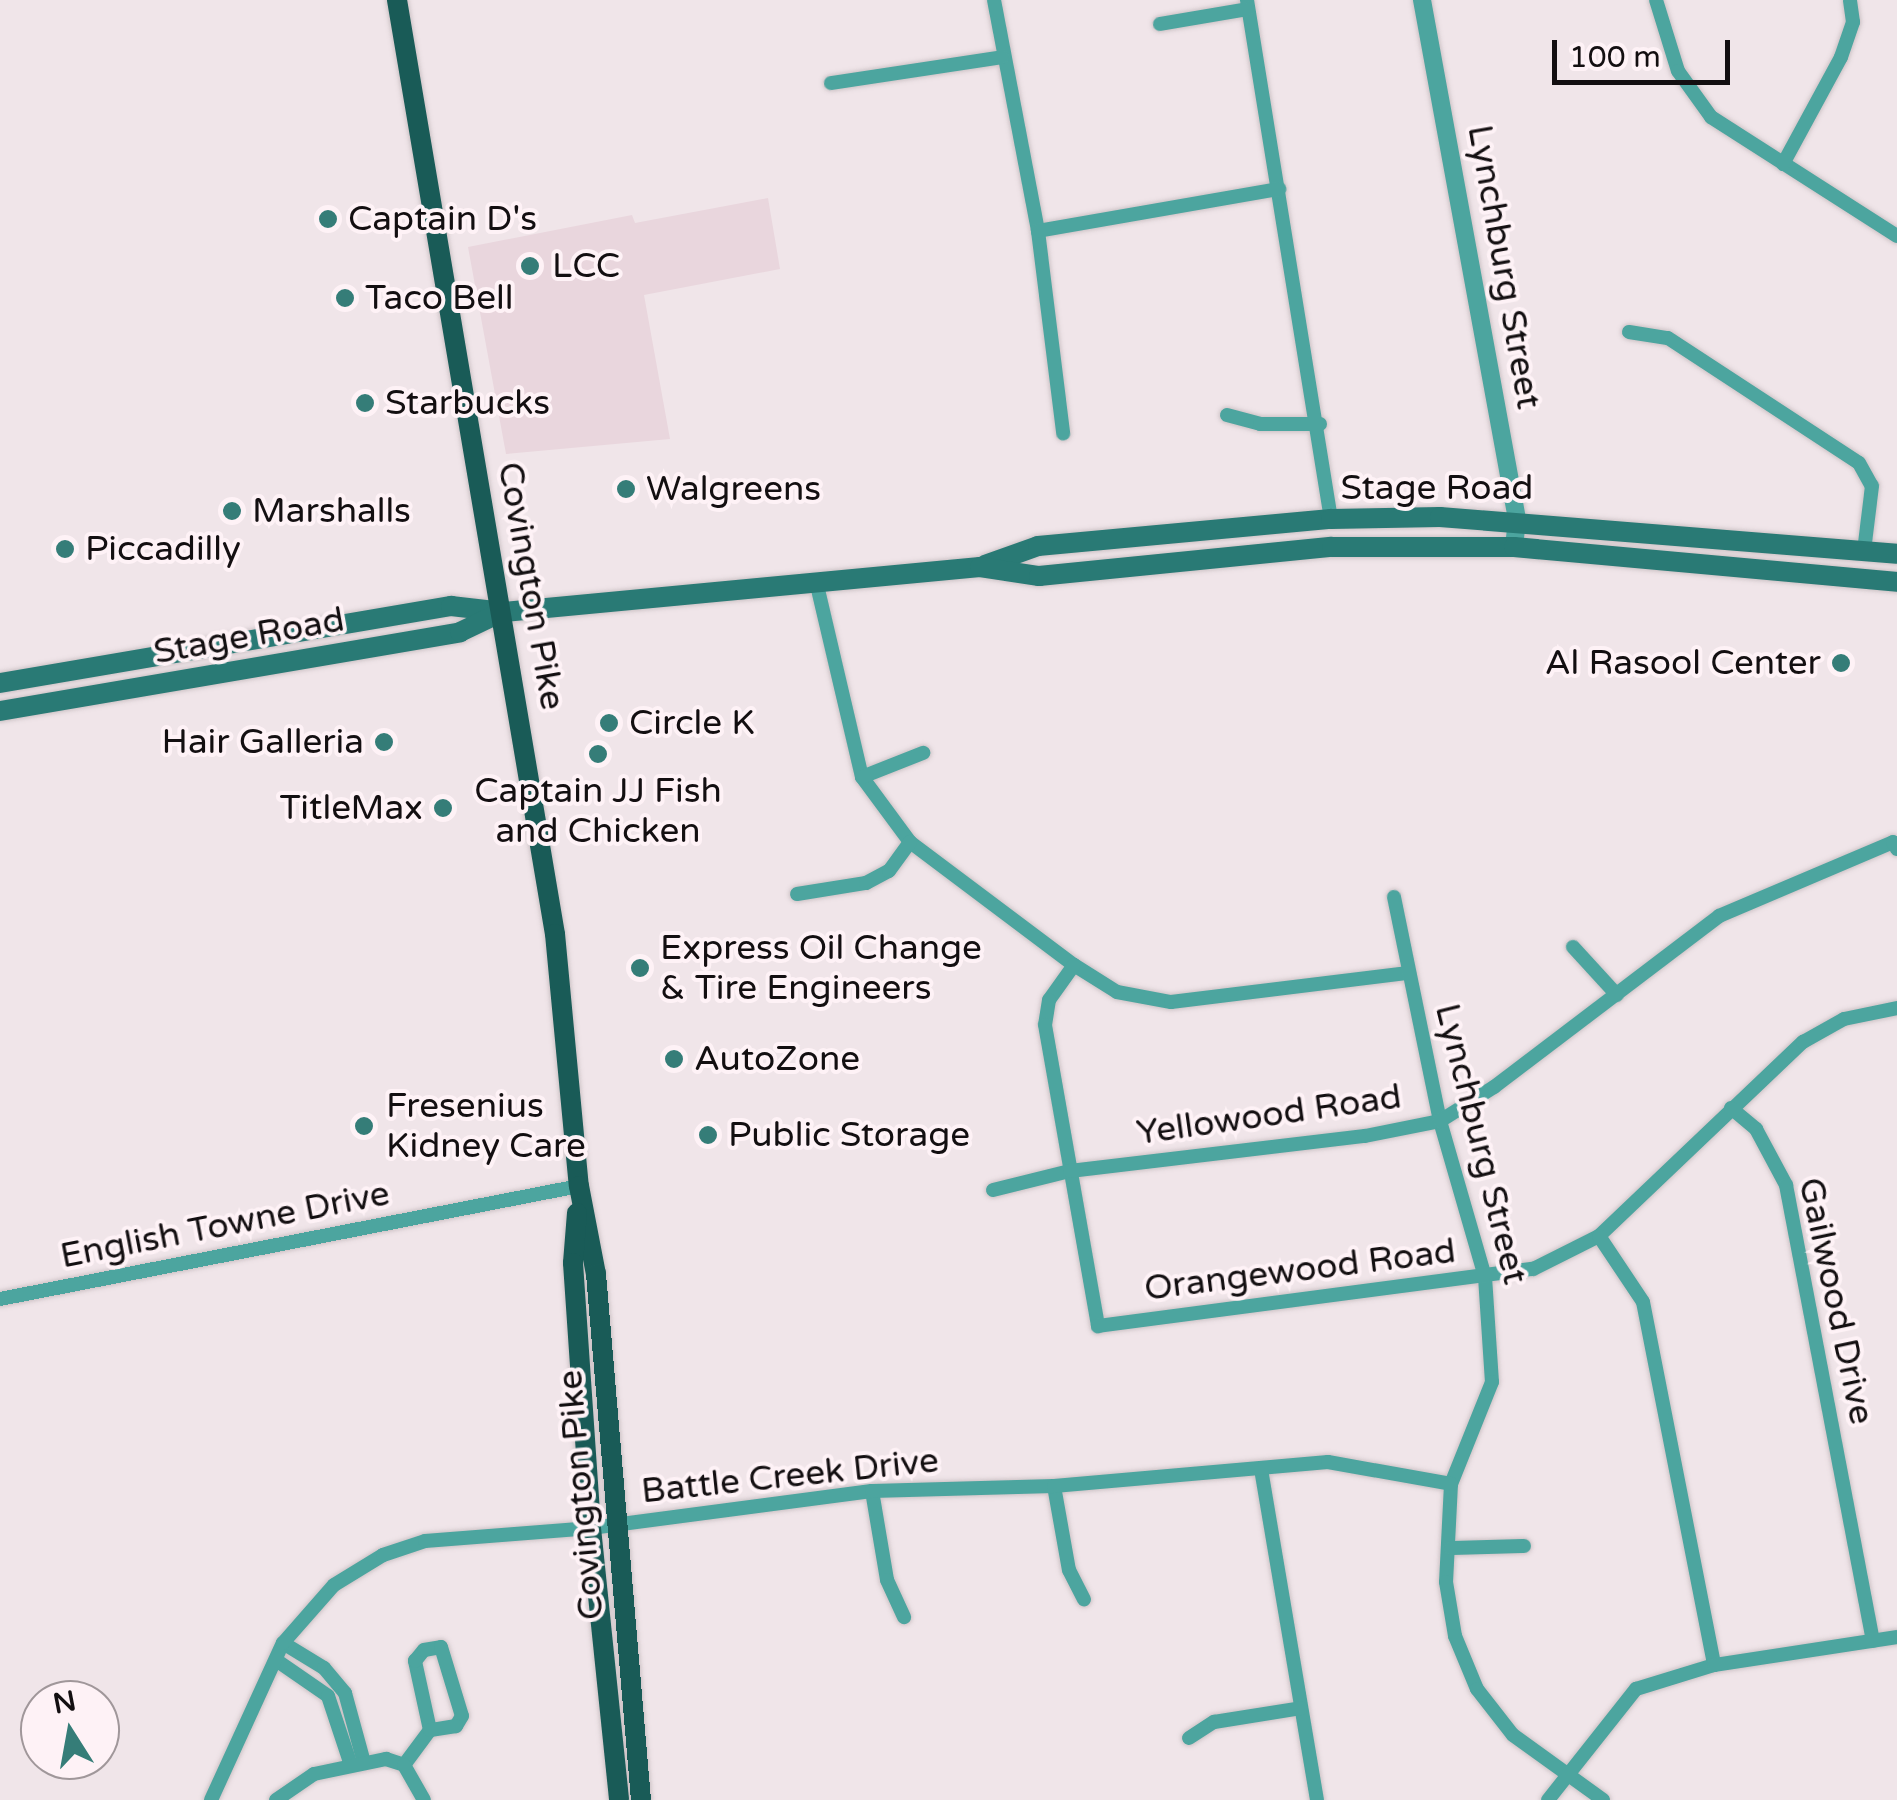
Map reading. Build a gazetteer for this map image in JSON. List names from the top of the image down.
{
  "streets": {
    "main road": ["Stage Road", "Covington Pike"],
    "street": [
      "Lynchburg Street",
      "Yellowood Road",
      "English Towne Drive",
      "Orangewood Road",
      "Gailwood Drive",
      "Battle Creek Drive"
    ]
  },
  "crossings": [
    ["Lynchburg Street", "Stage Road"],
    ["Lynchburg Street", "Yellowood Road"],
    ["Lynchburg Street", "Orangewood Road"],
    ["Lynchburg Street", "Battle Creek Drive"],
    ["Stage Road", "Covington Pike"],
    ["Covington Pike", "English Towne Drive"],
    ["Covington Pike", "Battle Creek Drive"],
    ["Yellowood Road", "Orangewood Road"],
    ["Orangewood Road", "Gailwood Drive"]
  ],
  "places": [
    "Captain D's",
    "LCC",
    "Taco Bell",
    "Starbucks",
    "Walgreens",
    "Marshalls",
    "Piccadilly",
    "Al Rasool Center",
    "Circle K",
    "Hair Galleria",
    "Captain JJ Fish and Chicken",
    "TitleMax",
    "Express Oil Change & Tire Engineers",
    "AutoZone",
    "Fresenius Kidney Care",
    "Public Storage"
  ],
  "scale_bar": "100 m",
  "north": "top"
}
